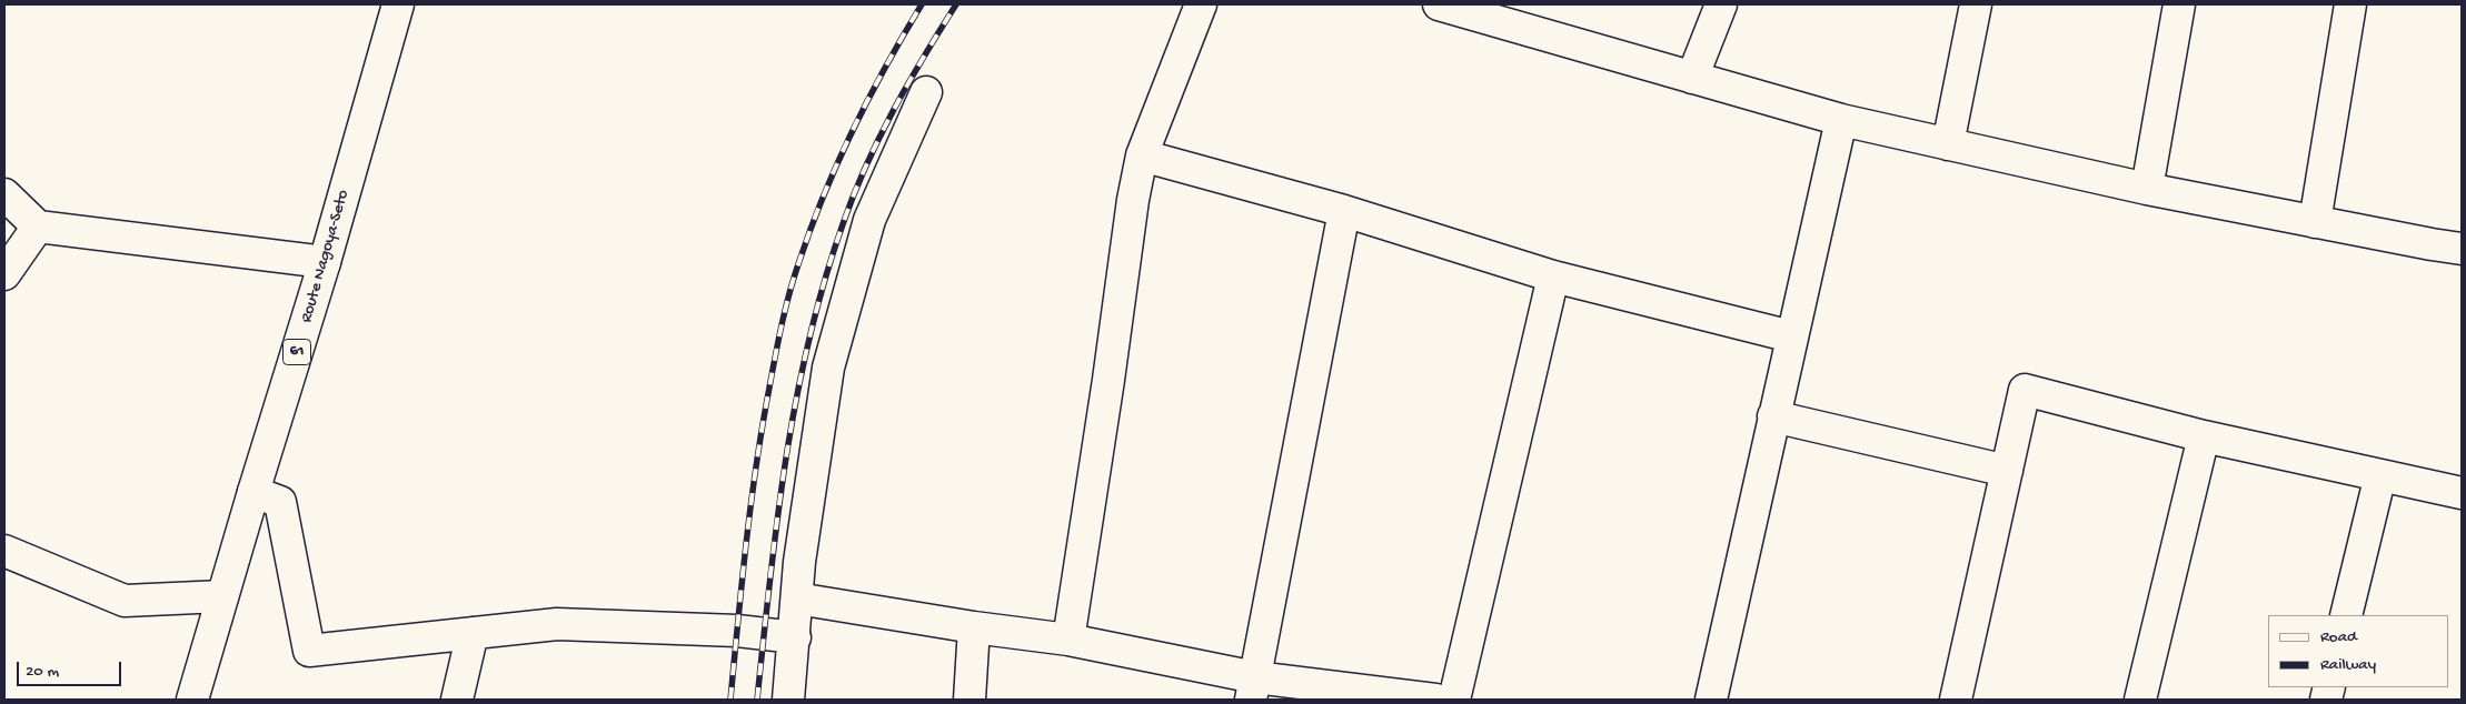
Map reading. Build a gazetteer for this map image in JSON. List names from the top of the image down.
{
  "streets": {
    "street": ["Route Nagoya-Seto", "61"]
  },
  "legend": ["Road", "Railway"],
  "scale_bar": "20 m"
}
